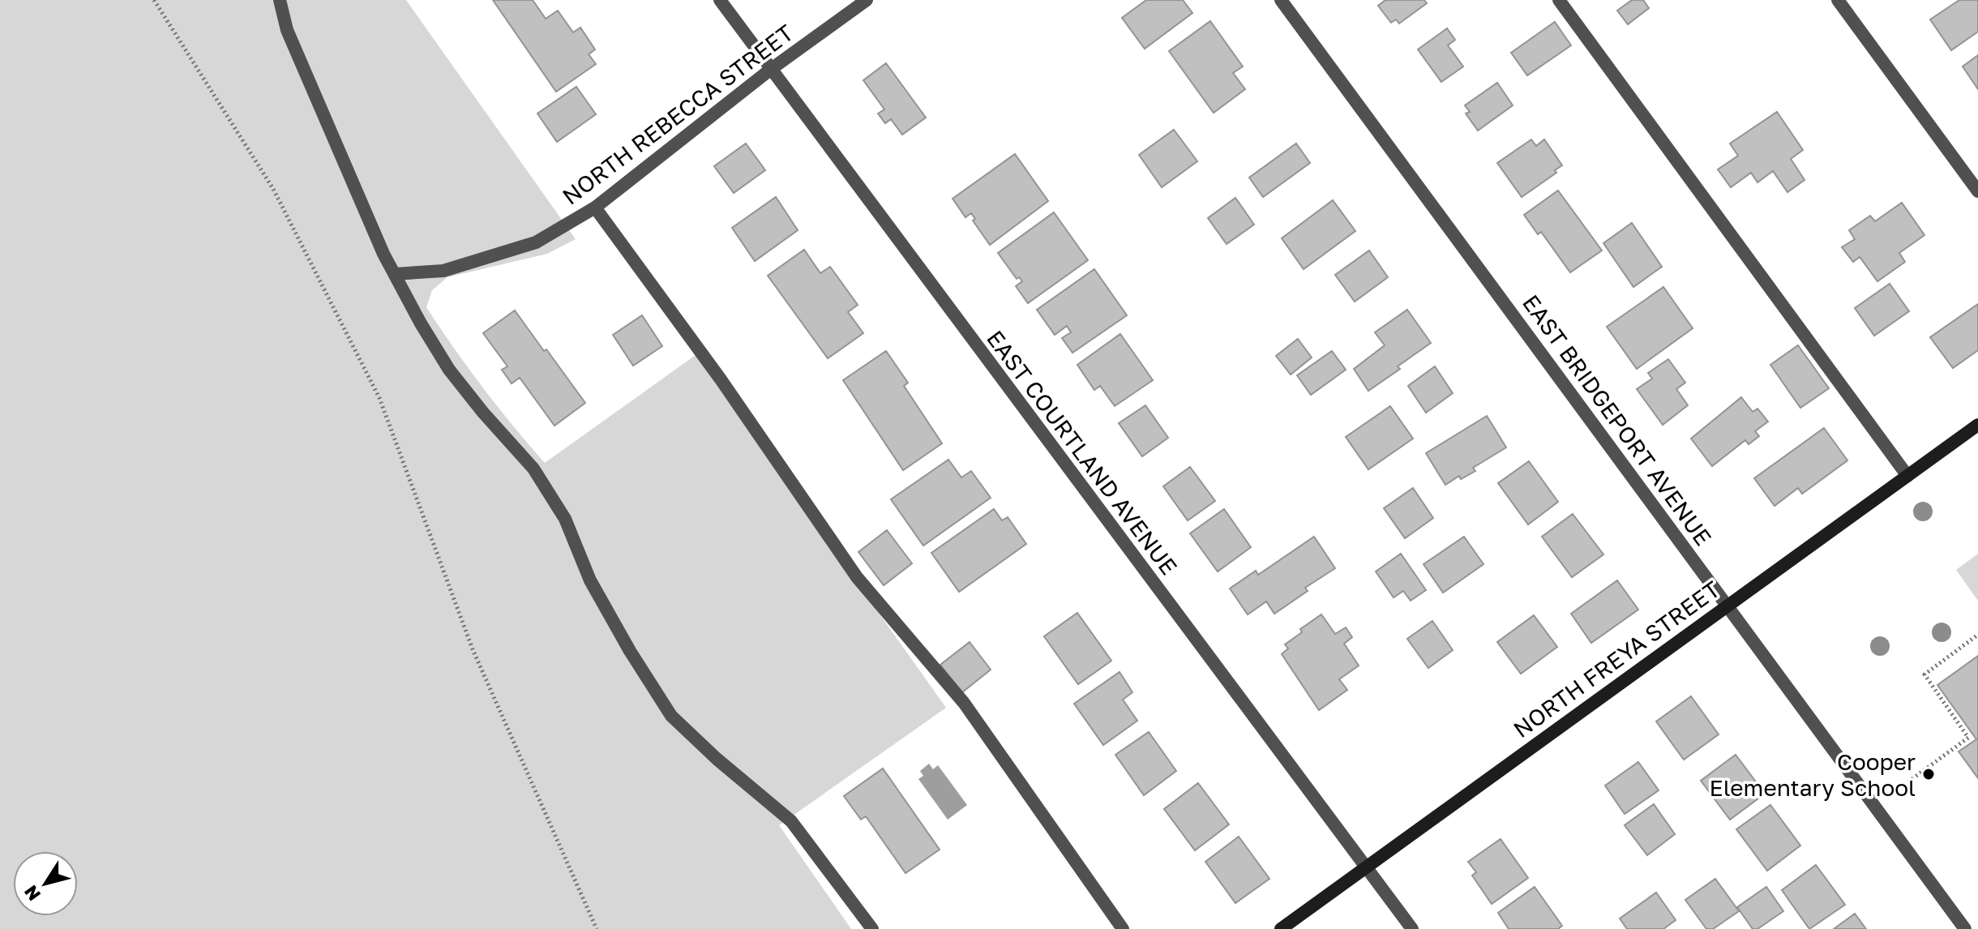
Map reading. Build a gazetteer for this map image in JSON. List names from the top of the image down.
{
  "streets": {
    "street": [
      "NORTH REBECCA STREET",
      "EAST BRIDGEPORT AVENUE",
      "EAST COURTLAND AVENUE",
      "NORTH FREYA STREET"
    ]
  },
  "crossings": [
    ["NORTH REBECCA STREET", "EAST COURTLAND AVENUE"],
    ["EAST BRIDGEPORT AVENUE", "NORTH FREYA STREET"],
    ["EAST COURTLAND AVENUE", "NORTH FREYA STREET"]
  ],
  "places": ["Cooper Elementary School"],
  "north": "bottom left"
}
